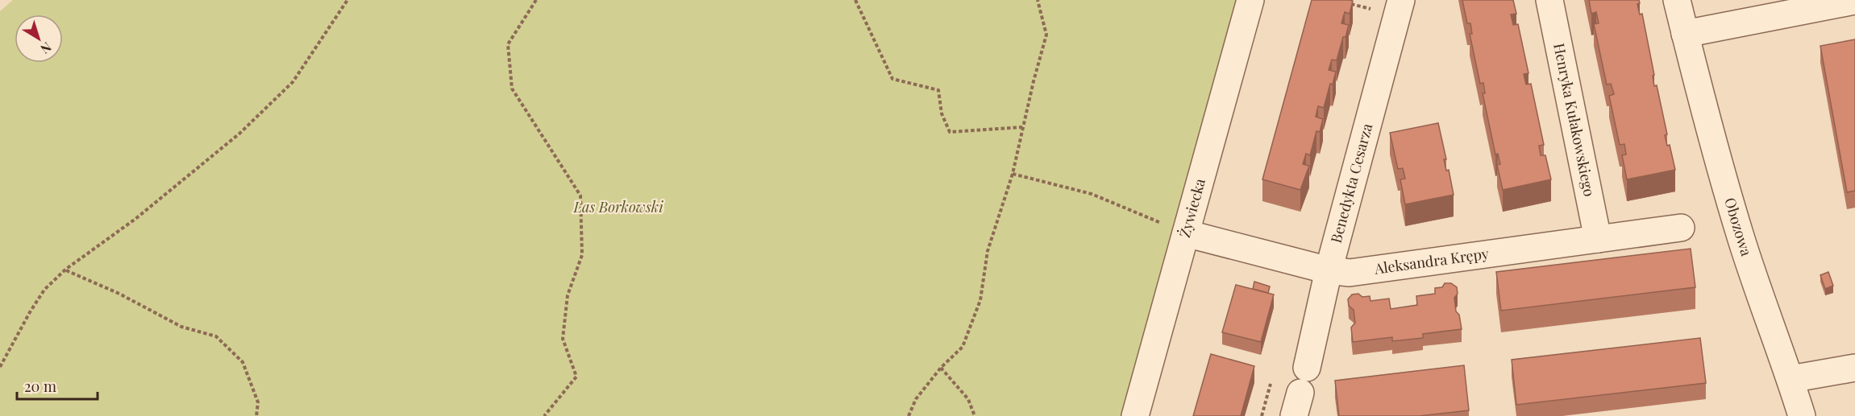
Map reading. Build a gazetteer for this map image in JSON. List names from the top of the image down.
{
  "streets": {
    "street": [
      "Henryka Kułakowskiego",
      "Benedykta Cesarza",
      "Żywiecka",
      "Obozowa",
      "Aleksandra Krępy"
    ]
  },
  "crossings": [
    ["Henryka Kułakowskiego", "Aleksandra Krępy"],
    ["Benedykta Cesarza", "Aleksandra Krępy"],
    ["Żywiecka", "Aleksandra Krępy"]
  ],
  "parks": ["Las Borkowski"],
  "scale_bar": "20 m",
  "north": "bottom right"
}
